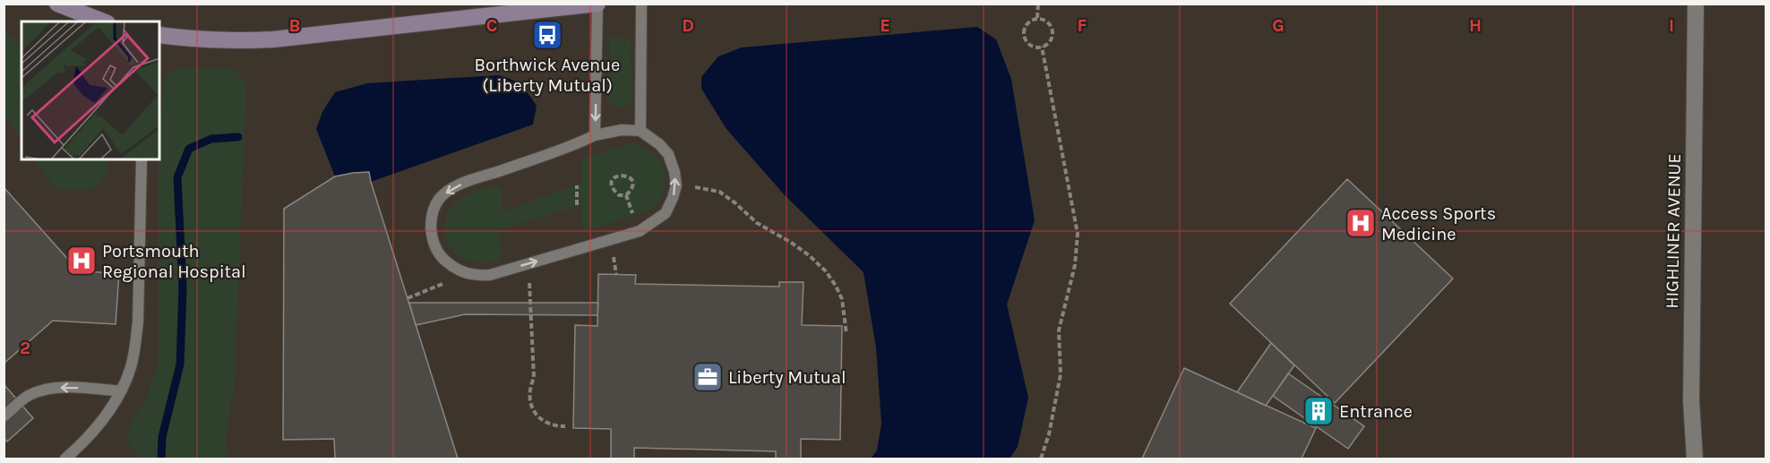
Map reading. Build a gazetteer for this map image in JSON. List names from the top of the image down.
{
  "streets": {
    "street": ["HIGHLINER AVENUE"]
  },
  "places": {
    "bus stop": ["Borthwick Avenue (Liberty Mutual)"],
    "hospital": ["Access Sports Medicine", "Portsmouth Regional Hospital"],
    "office": ["Liberty Mutual"],
    "building": ["Entrance"]
  },
  "grid": {
    "columns": [
      "B",
      "C",
      "D",
      "E",
      "F",
      "G",
      "H",
      "I"
    ],
    "rows": ["2"]
  }
}
